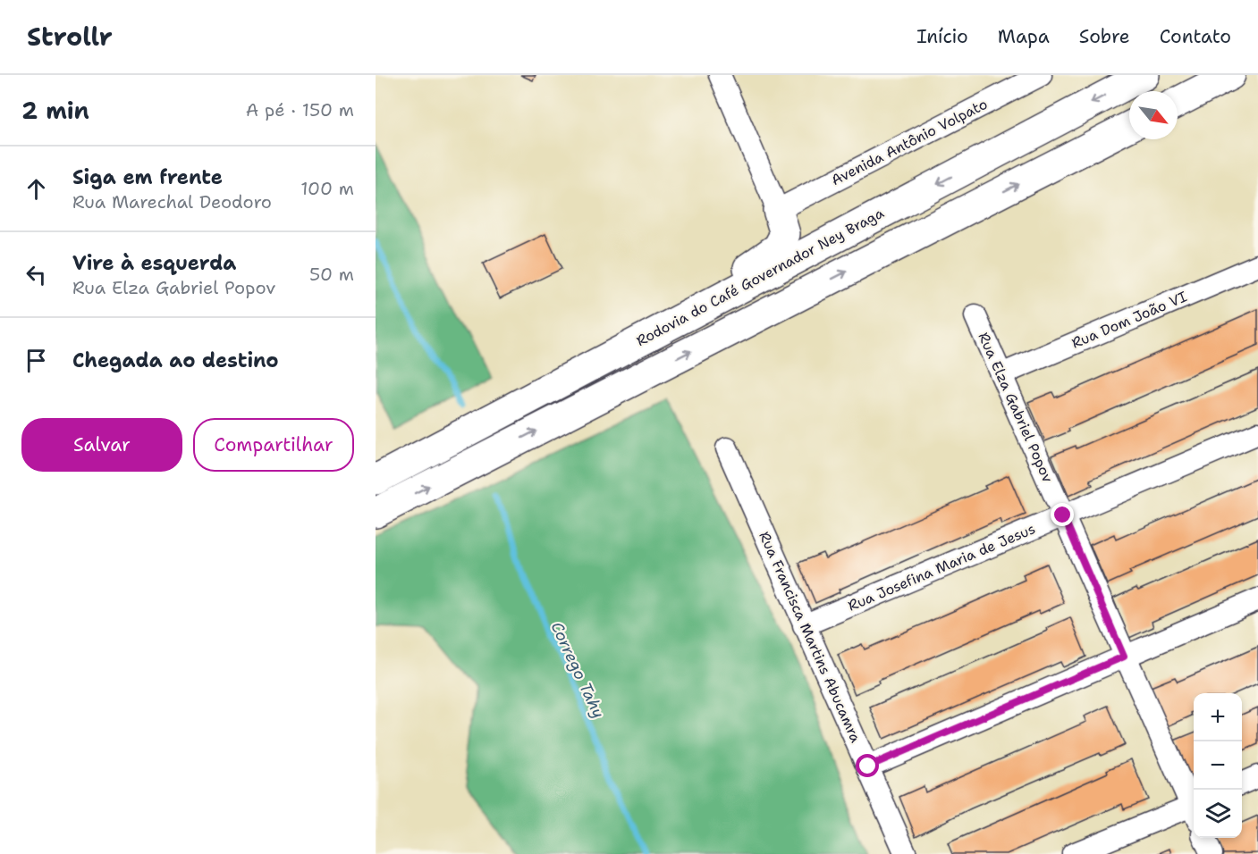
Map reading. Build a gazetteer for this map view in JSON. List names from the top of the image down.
{
  "streets": {
    "highway": ["Rodovia do Café Governador Ney Braga"],
    "street": [
      "Avenida Antônio Volpato",
      "Rua Dom João VI",
      "Rua Elza Gabriel Popov",
      "Rua Josefina Maria de Jesus",
      "Rua Francisca Martins Abucamra"
    ]
  },
  "crossings": [
    ["Rua Dom João VI", "Rua Elza Gabriel Popov"],
    ["Rua Elza Gabriel Popov", "Rua Josefina Maria de Jesus"],
    ["Rua Josefina Maria de Jesus", "Rua Francisca Martins Abucamra"]
  ],
  "water": ["Corrego Tahy"],
  "north": "bottom right",
  "page": {
    "header": "Strollr",
    "nav": [
      "Início",
      "Mapa",
      "Sobre",
      "Contato"
    ],
    "heading": ["2 min", "A pé · 150 m"],
    "list": [
      ["Siga em frente", "Rua Marechal Deodoro", "100 m"],
      ["Vire à esquerda", "Rua Elza Gabriel Popov", "50 m"],
      "Chegada ao destino"
    ],
    "buttons": ["Salvar", "Compartilhar"],
    "map_buttons": ["+", "−"]
  }
}
